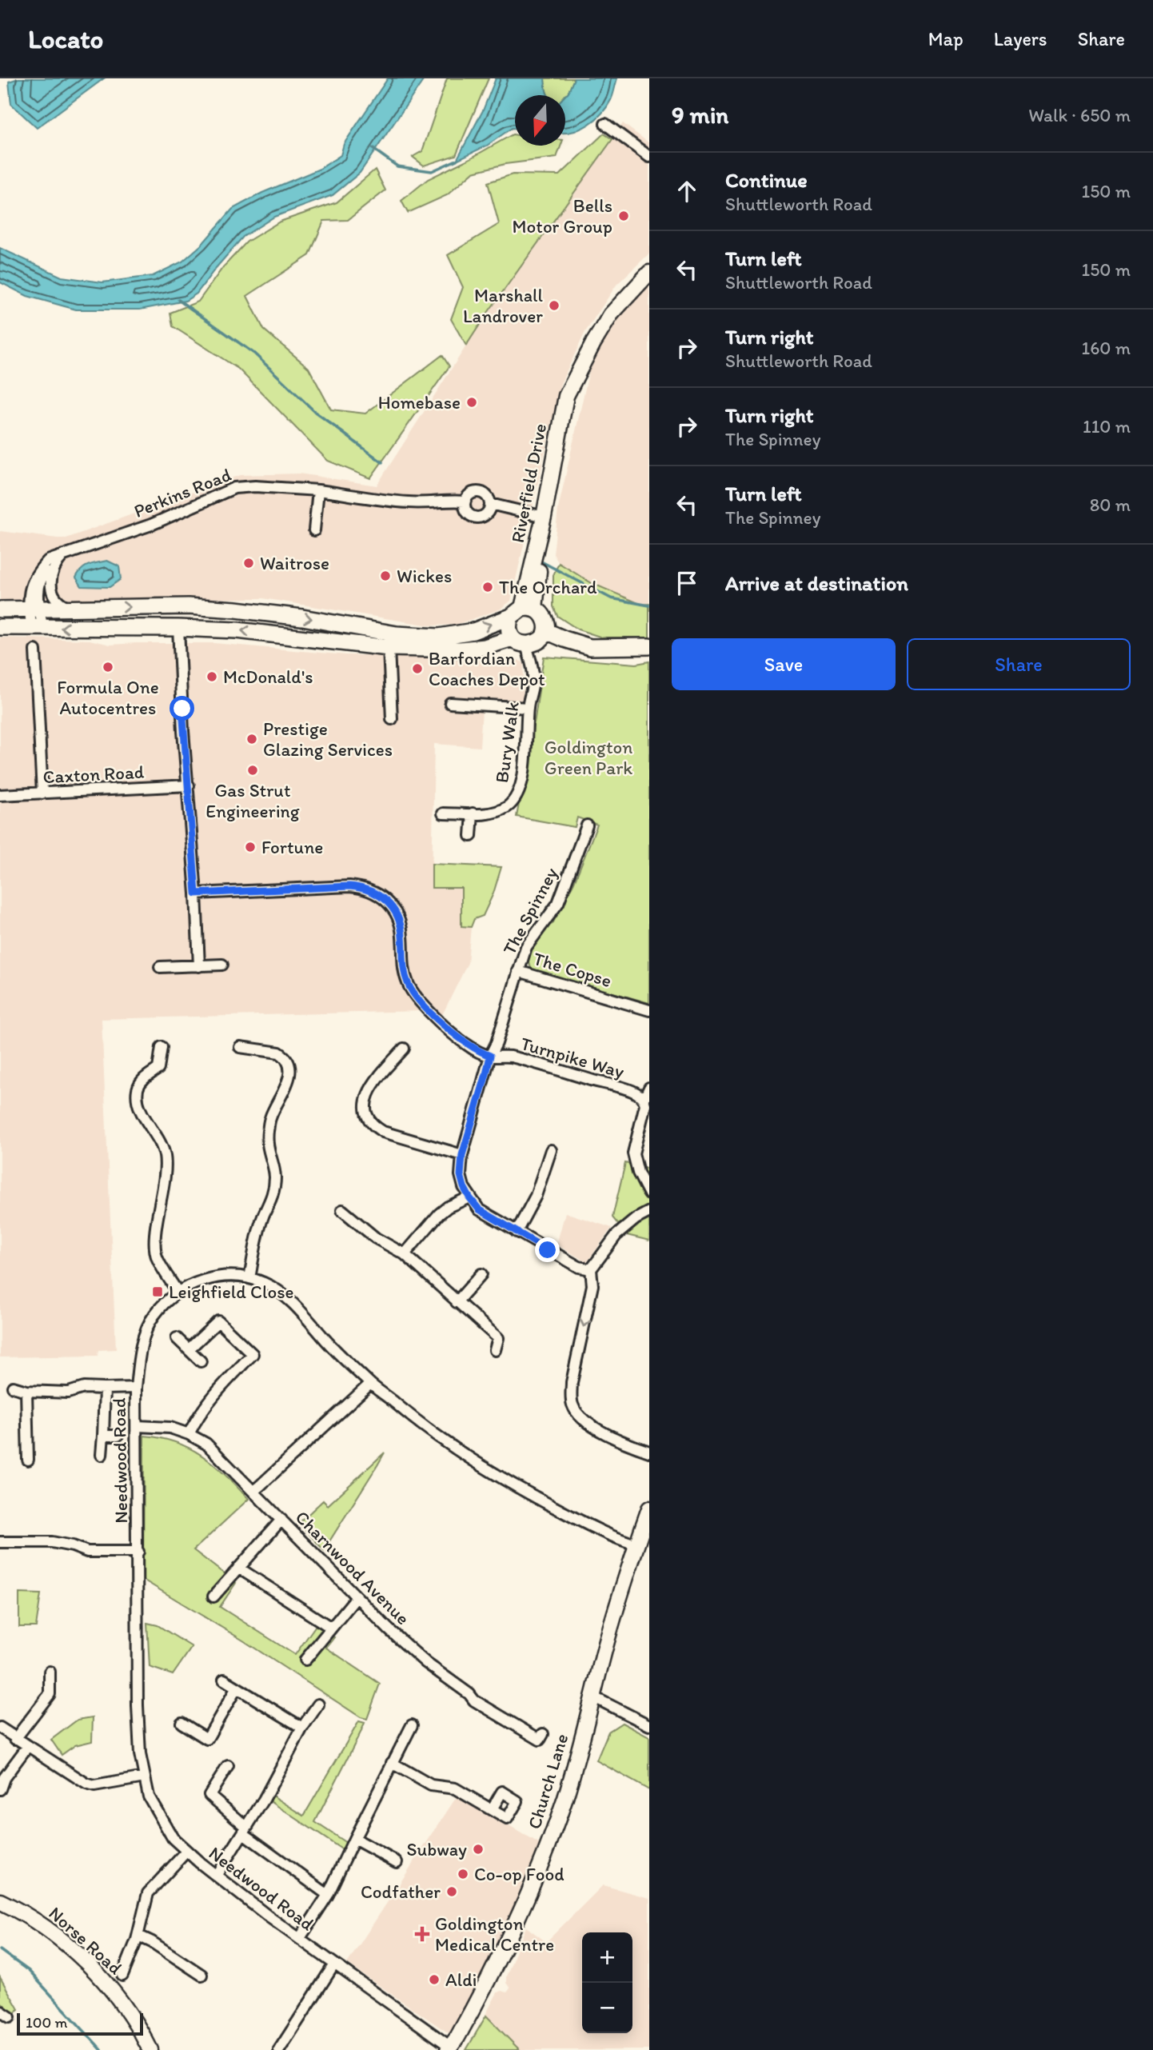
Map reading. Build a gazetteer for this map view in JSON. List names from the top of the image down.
{
  "streets": {
    "street": [
      "Riverfield Drive",
      "Perkins Road",
      "Bury Walk",
      "Caxton Road",
      "The Spinney",
      "The Copse",
      "Turnpike Way",
      "Needwood Road",
      "Charnwood Avenue",
      "Church Lane",
      "Norse Road"
    ]
  },
  "crossings": [
    ["Riverfield Drive", "Bury Walk"],
    ["The Spinney", "The Copse"],
    ["The Spinney", "Turnpike Way"],
    ["Needwood Road", "Charnwood Avenue"],
    ["Needwood Road", "Church Lane"]
  ],
  "parks": ["Goldington Green Park"],
  "places": {
    "other": [
      "Bells Motor Group",
      "Marshall Landrover",
      "Homebase",
      "Waitrose",
      "Wickes",
      "The Orchard",
      "Formula One Autocentres",
      "Barfordian Coaches Depot",
      "McDonald's",
      "Prestige Glazing Services",
      "Gas Strut Engineering",
      "Fortune",
      "Subway",
      "Co-op Food",
      "Codfather",
      "Aldi"
    ],
    "transit": ["Leighfield Close"],
    "health": ["Goldington Medical Centre"]
  },
  "scale_bar": "100 m",
  "north": "bottom",
  "page": {
    "header": "Locato",
    "nav": ["Map", "Layers", "Share"],
    "heading": ["9 min", "Walk · 650 m"],
    "list": [
      ["Continue", "Shuttleworth Road", "150 m"],
      ["Turn left", "Shuttleworth Road", "150 m"],
      ["Turn right", "Shuttleworth Road", "160 m"],
      ["Turn right", "The Spinney", "110 m"],
      ["Turn left", "The Spinney", "80 m"],
      "Arrive at destination"
    ],
    "buttons": ["Save", "Share"],
    "map_buttons": ["+", "−"],
    "scale": "100 m"
  }
}
